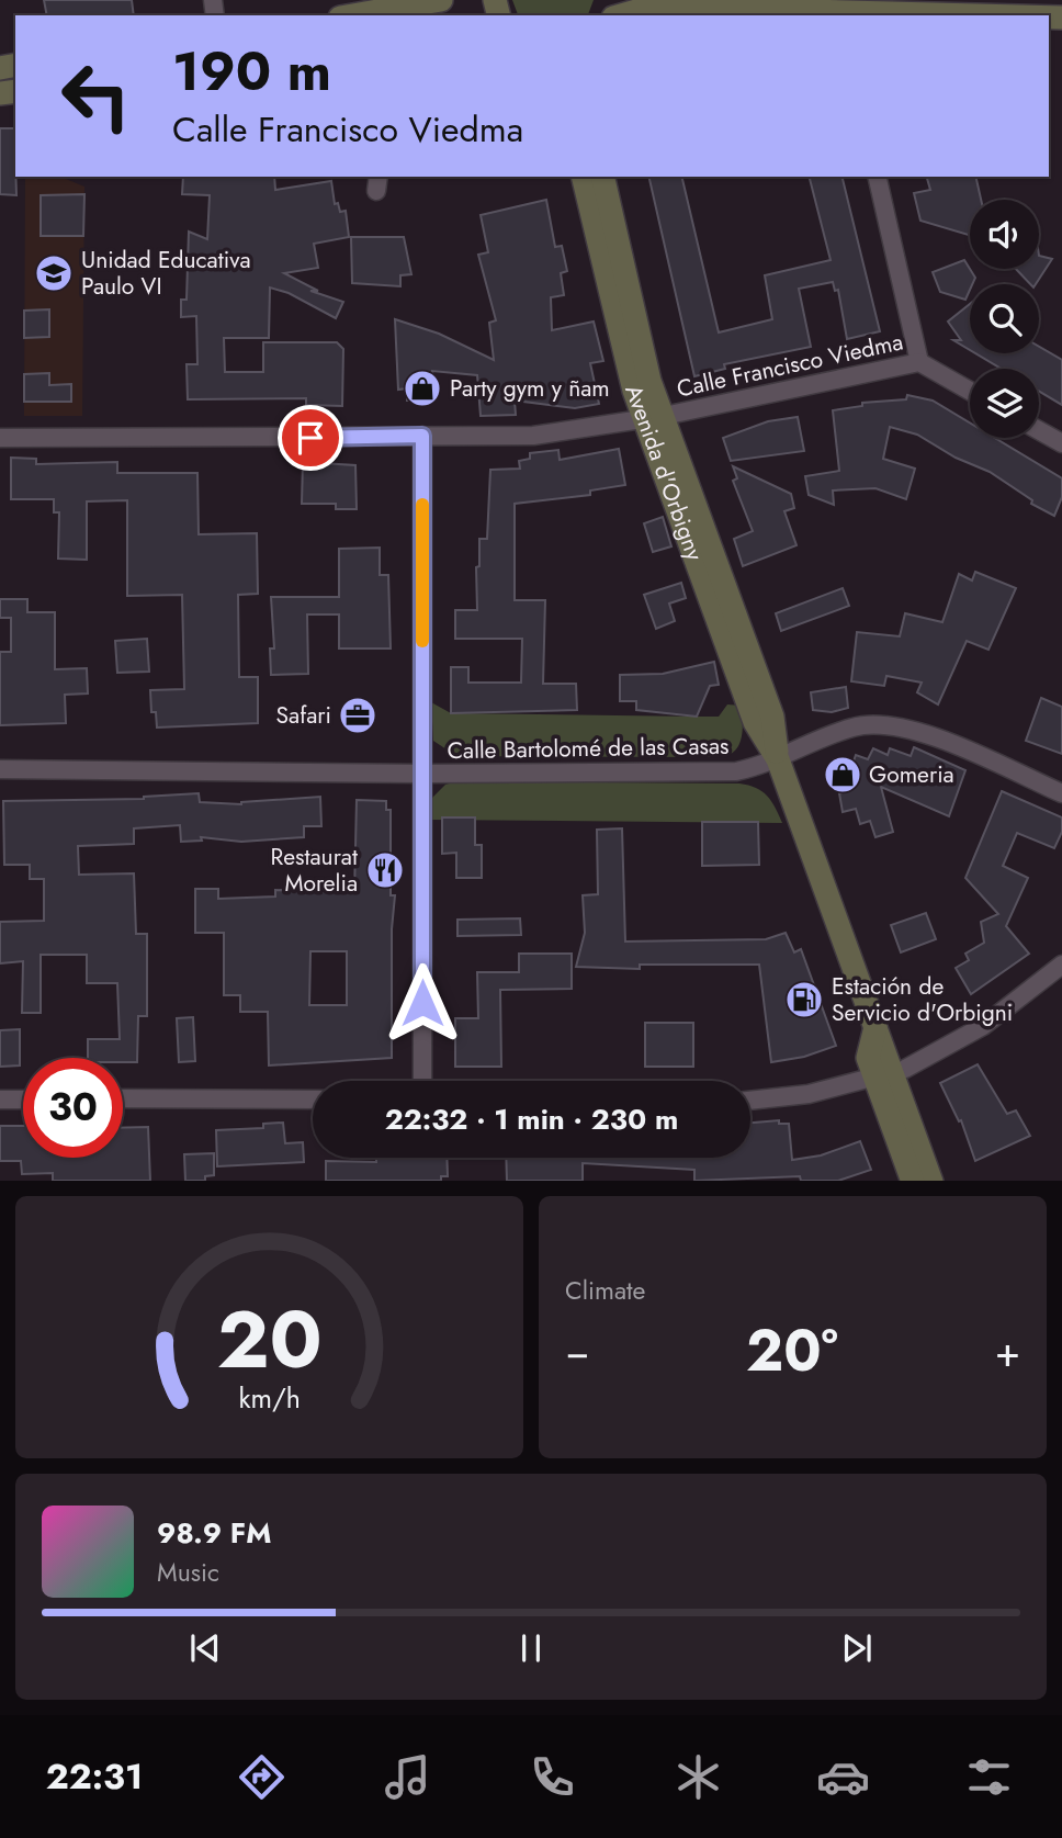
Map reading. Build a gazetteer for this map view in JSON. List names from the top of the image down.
{
  "streets": {
    "main road": ["Avenida d'Orbigny"],
    "street": ["Calle Francisco Viedma", "Calle Bartolomé de las Casas"]
  },
  "crossings": [
    ["Calle Francisco Viedma", "Avenida d'Orbigny"],
    ["Avenida d'Orbigny", "Calle Bartolomé de las Casas"]
  ],
  "places": {
    "school or university": ["Unidad Educativa Paulo VI"],
    "shop": ["Party gym y ñam", "Gomeria"],
    "office": ["Safari"],
    "restaurant": ["Restaurat Morelia"],
    "fuel station": ["Estación de Servicio d'Orbigni"]
  },
  "page": {
    "turn": ["190 m", "Calle Francisco Viedma"],
    "limit": "30",
    "trip": "22:32 · 1 min · 230 m",
    "tile": "Climate",
    "heat": ["−", "20°", "+"],
    "song": ["98.9 FM", "Music"],
    "tabs": "22:31",
    "gauge": ["20", "km/h"]
  }
}
